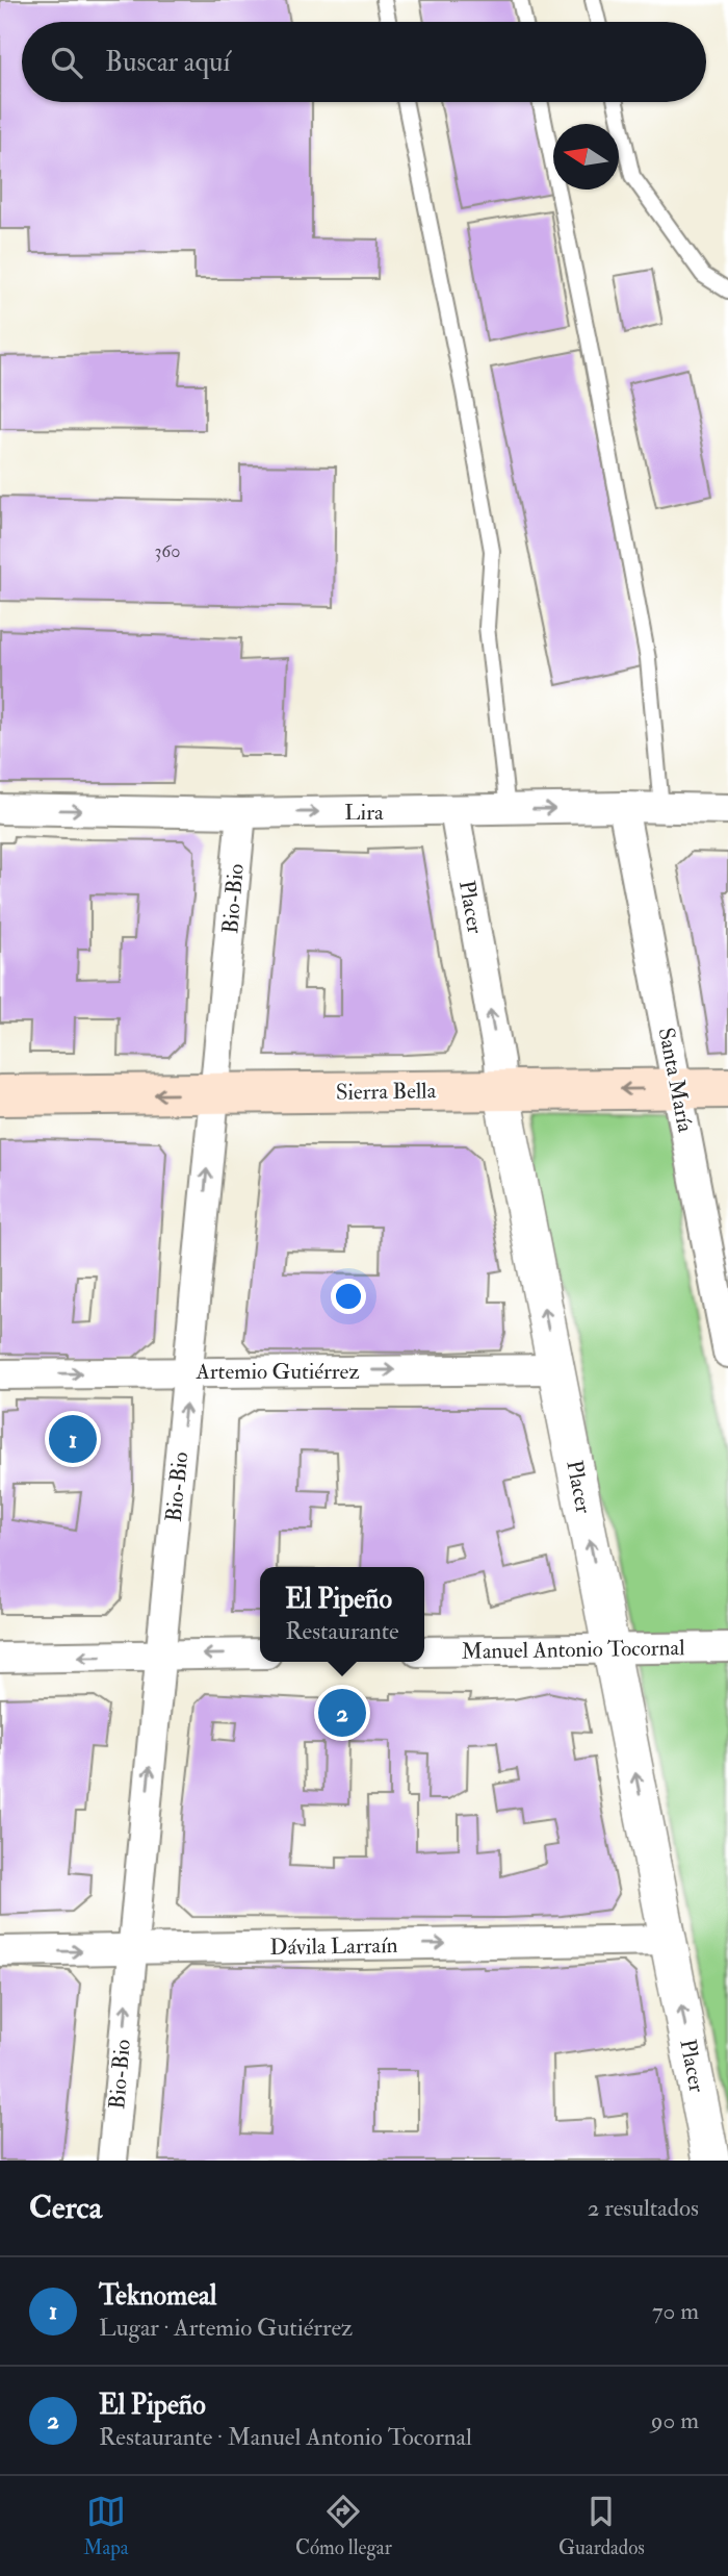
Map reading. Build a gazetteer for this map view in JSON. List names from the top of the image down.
{
  "streets": {
    "main road": ["Sierra Bella"],
    "street": [
      "Lira",
      "Bio-Bio",
      "Placer",
      "Santa María",
      "Artemio Gutiérrez",
      "Manuel Antonio Tocornal",
      "Dávila Larraín"
    ]
  },
  "crossings": [
    ["Lira", "Bio-Bio"],
    ["Lira", "Placer"],
    ["Lira", "Santa María"],
    ["Bio-Bio", "Sierra Bella"],
    ["Bio-Bio", "Artemio Gutiérrez"],
    ["Bio-Bio", "Dávila Larraín"],
    ["Placer", "Sierra Bella"],
    ["Placer", "Artemio Gutiérrez"],
    ["Placer", "Manuel Antonio Tocornal"],
    ["Placer", "Dávila Larraín"],
    ["Santa María", "Sierra Bella"]
  ],
  "one_way": [
    "Lira",
    "Bio-Bio",
    "Placer",
    "Sierra Bella",
    "Artemio Gutiérrez",
    "Dávila Larraín"
  ],
  "house_numbers": ["360"],
  "north": "left",
  "page": {
    "search": "Buscar aquí",
    "pins": ["1", "2"],
    "popup": ["El Pipeño", "Restaurante"],
    "heading": ["Cerca", "2 resultados"],
    "list": [
      {
        "mark": "1",
        "name": "Teknomeal",
        "note": "Lugar · Artemio Gutiérrez",
        "value": "70 m"
      },
      {
        "mark": "2",
        "name": "El Pipeño",
        "note": "Restaurante · Manuel Antonio Tocornal",
        "value": "90 m"
      }
    ],
    "nav": ["Mapa", "Cómo llegar", "Guardados"]
  }
}
